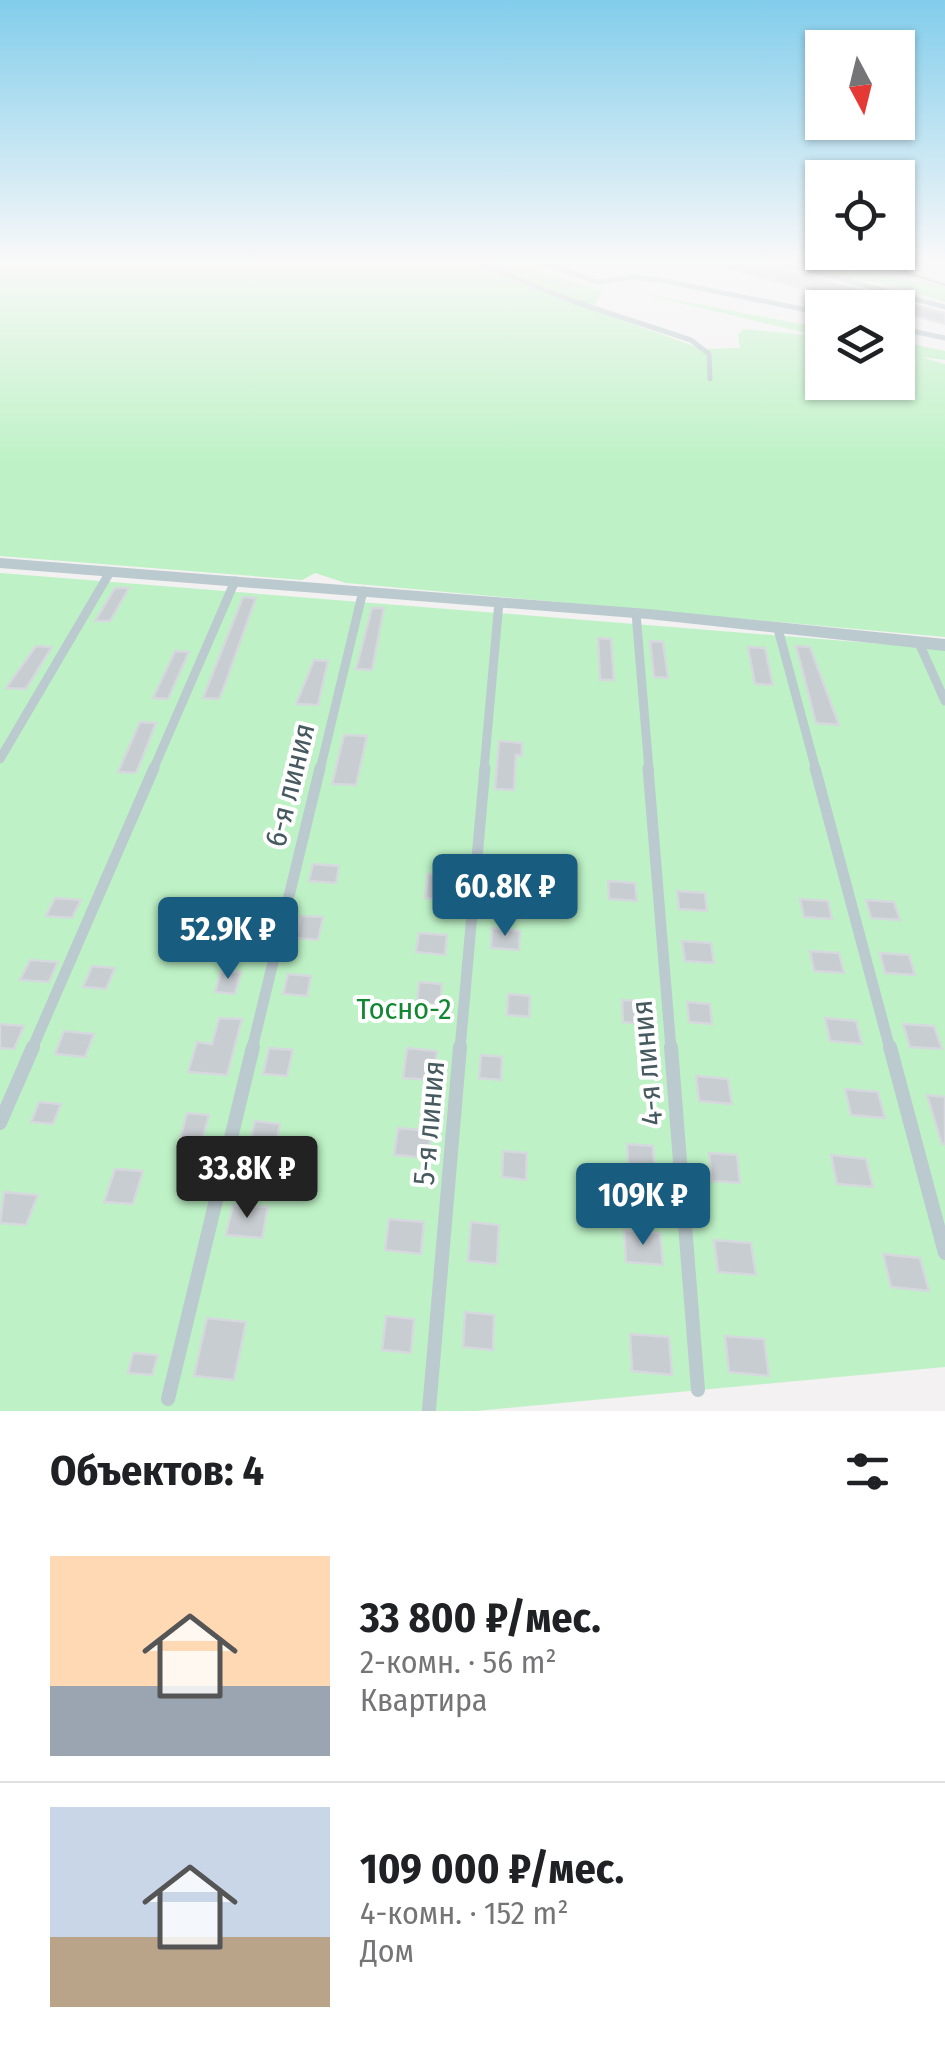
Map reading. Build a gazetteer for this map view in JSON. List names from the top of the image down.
{
  "streets": {
    "lane": ["6-я линия", "4-я линия", "5-я линия"]
  },
  "parks": ["Тосно-2"],
  "north": "bottom",
  "page": {
    "price": [
      "60.8K ₽",
      "52.9K ₽",
      "33.8K ₽",
      "109K ₽"
    ],
    "heading": "Объектов: 4",
    "list": [
      {
        "name": "33 800 ₽/мес.",
        "note": "2-комн. · 56 m² · Квартира"
      },
      {
        "name": "109 000 ₽/мес.",
        "note": "4-комн. · 152 m² · Дом"
      }
    ]
  }
}
